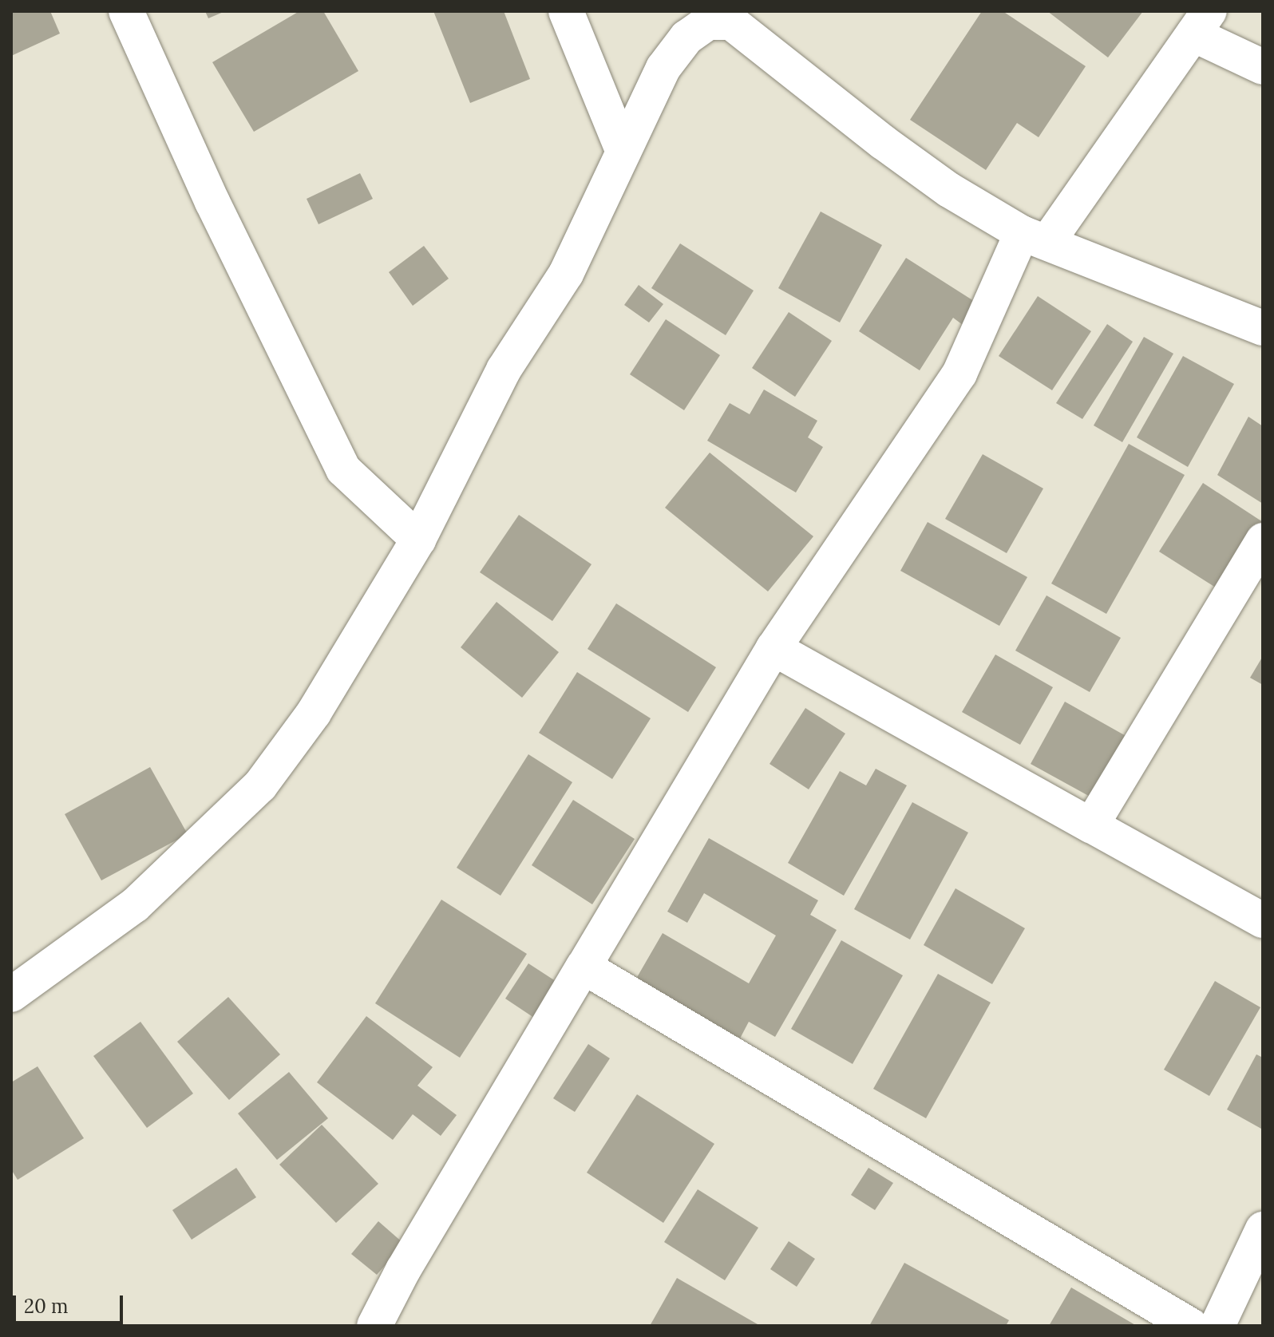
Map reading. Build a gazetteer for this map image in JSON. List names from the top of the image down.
{
  "scale_bar": "20 m"
}
